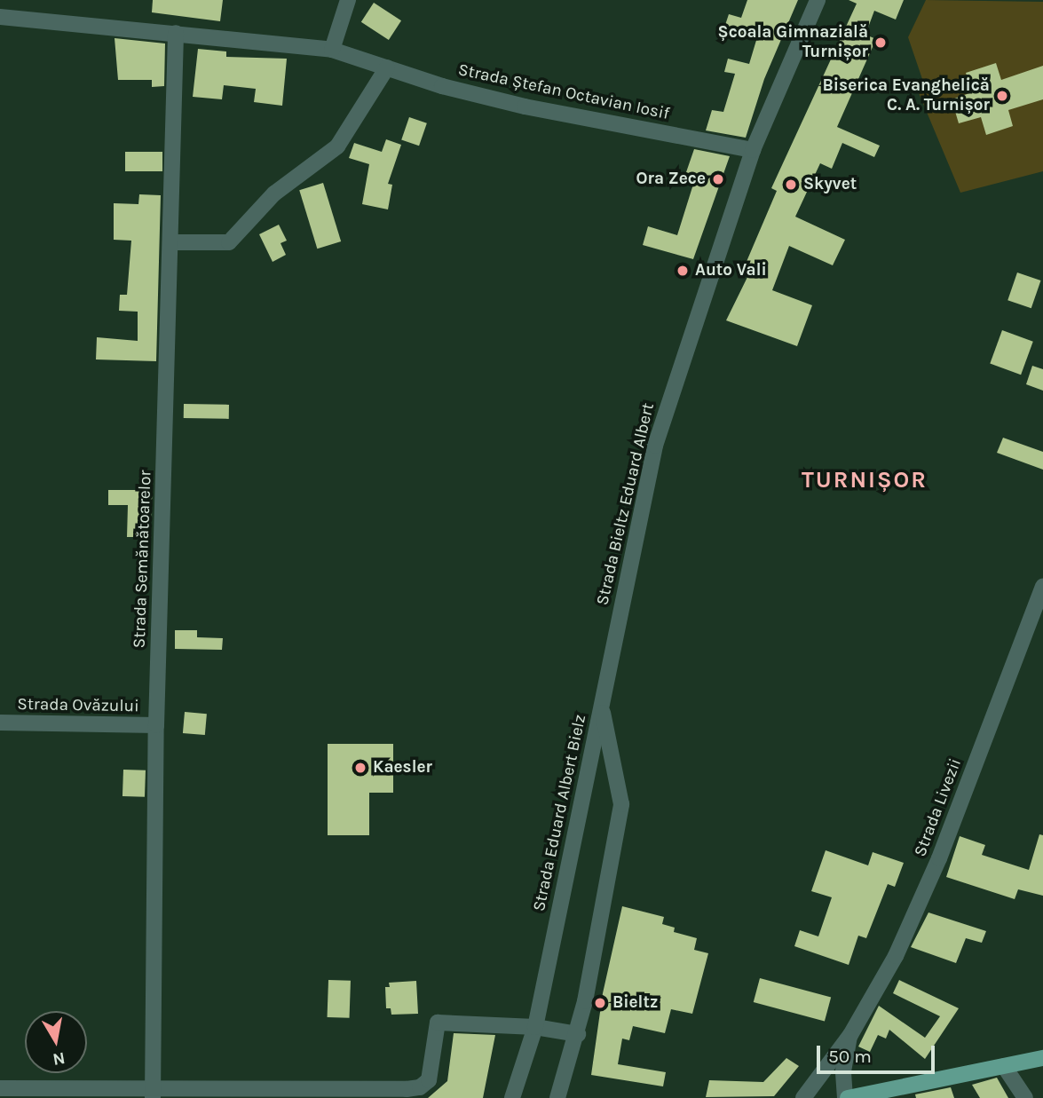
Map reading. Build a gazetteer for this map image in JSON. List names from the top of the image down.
{
  "streets": {
    "street": [
      "Strada Ștefan Octavian Iosif",
      "Strada Bieltz Eduard Albert",
      "Strada Semănătoarelor",
      "Strada Ovăzului",
      "Strada Livezii",
      "Strada Eduard Albert Bielz"
    ]
  },
  "crossings": [
    ["Strada Ștefan Octavian Iosif", "Strada Bieltz Eduard Albert"],
    ["Strada Ștefan Octavian Iosif", "Strada Semănătoarelor"],
    ["Strada Bieltz Eduard Albert", "Strada Eduard Albert Bielz"],
    ["Strada Semănătoarelor", "Strada Ovăzului"]
  ],
  "districts": ["TURNIȘOR"],
  "places": [
    "Școala Gimnazială Turnișor",
    "Biserica Evanghelică C. A. Turnișor",
    "Ora Zece",
    "Skyvet",
    "Auto Vali",
    "Kaesler",
    "Bieltz"
  ],
  "scale_bar": "50 m",
  "north": "bottom"
}
